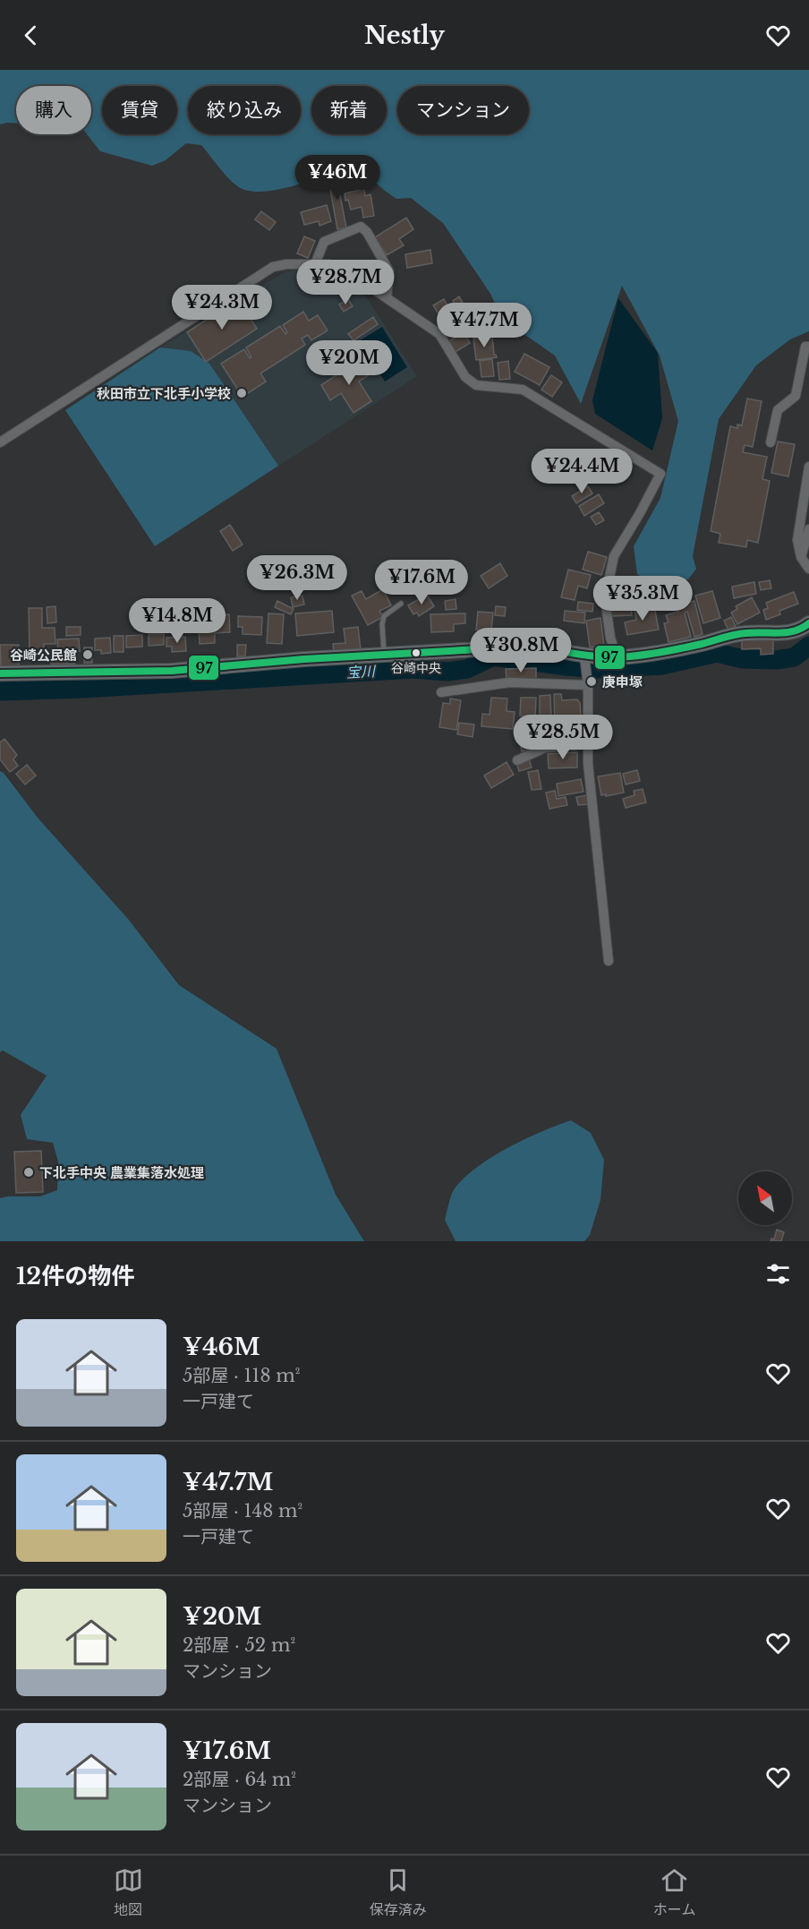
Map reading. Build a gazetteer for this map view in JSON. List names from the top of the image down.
{
  "water": ["宝川"],
  "places": [
    "秋田市立下北手小学校",
    "谷崎中央",
    "谷崎公民館",
    "庚申塚",
    "下北手中央 農業集落水処理"
  ],
  "lines": ["transit line 97"],
  "north": "top left",
  "page": {
    "header": "Nestly",
    "chip": [
      "購入",
      "賃貸",
      "絞り込み",
      "新着",
      "マンション"
    ],
    "price": [
      "¥46M",
      "¥28.7M",
      "¥24.3M",
      "¥47.7M",
      "¥20M",
      "¥24.4M",
      "¥26.3M",
      "¥17.6M",
      "¥35.3M",
      "¥14.8M",
      "¥30.8M",
      "¥28.5M"
    ],
    "heading": "12件の物件",
    "list": [
      {
        "name": "¥46M",
        "note": "5部屋 · 118 m² · 一戸建て"
      },
      {
        "name": "¥47.7M",
        "note": "5部屋 · 148 m² · 一戸建て"
      },
      {
        "name": "¥20M",
        "note": "2部屋 · 52 m² · マンション"
      },
      {
        "name": "¥17.6M",
        "note": "2部屋 · 64 m² · マンション"
      }
    ],
    "tabs": ["地図", "保存済み", "ホーム"]
  }
}
